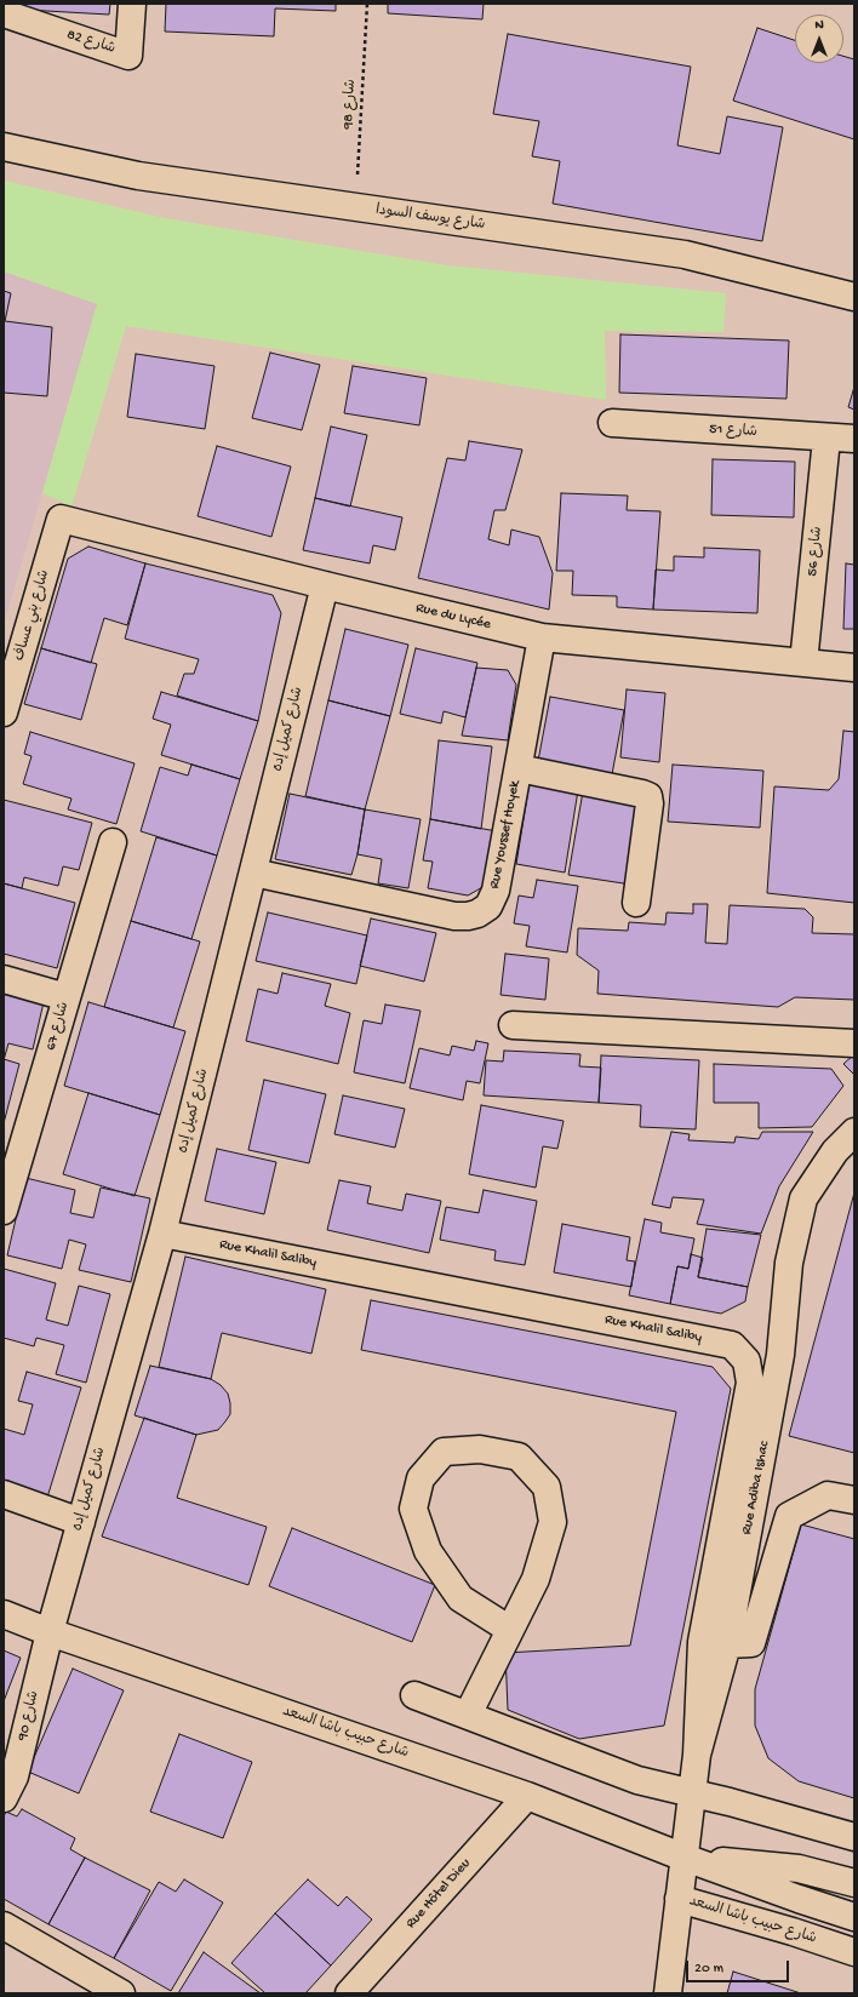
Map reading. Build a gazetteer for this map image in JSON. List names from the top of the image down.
{
  "streets": {
    "main road": [
      "شارع 82",
      "شارع يوسف السودا",
      "شارع 51",
      "شارع 56",
      "شارع بني عساف",
      "Rue du Lycée",
      "شارع كميل إده",
      "Rue Youssef Hoyek",
      "شارع 67",
      "Rue Khalil Saliby",
      "Rue Adiba Ishac",
      "شارع 90",
      "شارع حبيب باشا السعد",
      "Rue Hôtel Dieu"
    ],
    "path": ["شارع 98"]
  },
  "crossings": [
    ["شارع 98", "شارع يوسف السودا"],
    ["شارع 51", "شارع 56"],
    ["شارع 56", "Rue du Lycée"],
    ["شارع بني عساف", "Rue du Lycée"],
    ["Rue du Lycée", "شارع كميل إده"],
    ["Rue du Lycée", "Rue Youssef Hoyek"],
    ["شارع كميل إده", "Rue Youssef Hoyek"],
    ["شارع كميل إده", "Rue Khalil Saliby"],
    ["شارع كميل إده", "شارع 90"],
    ["شارع كميل إده", "شارع حبيب باشا السعد"],
    ["Rue Khalil Saliby", "Rue Adiba Ishac"],
    ["Rue Adiba Ishac", "شارع حبيب باشا السعد"],
    ["شارع 90", "شارع حبيب باشا السعد"],
    ["شارع حبيب باشا السعد", "Rue Hôtel Dieu"]
  ],
  "scale_bar": "20 m",
  "north": "top"
}
